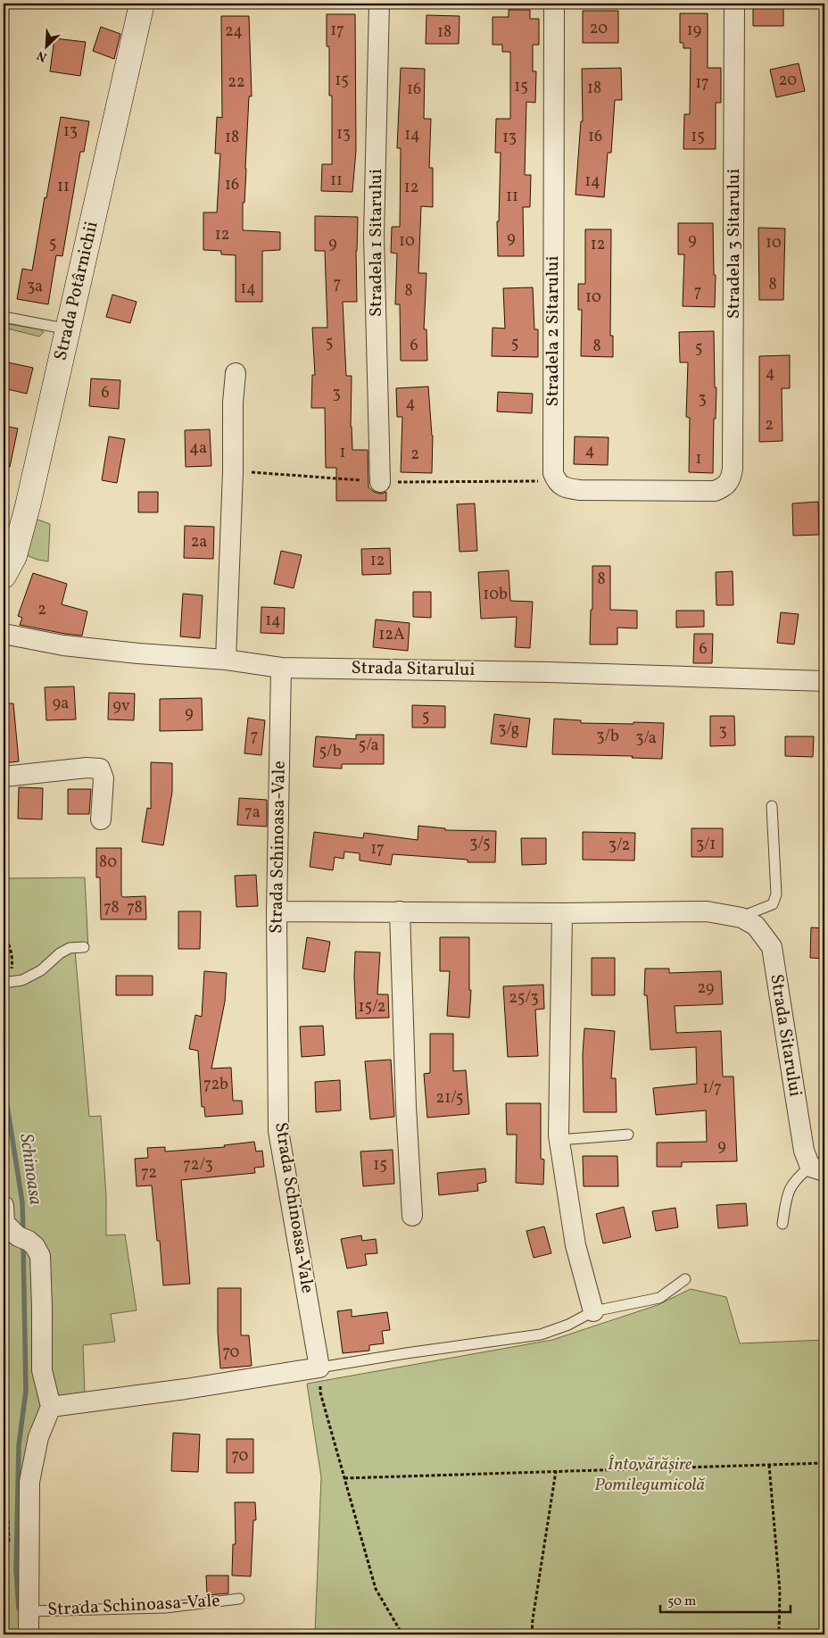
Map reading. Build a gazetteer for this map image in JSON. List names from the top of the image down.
{
  "streets": {
    "street": [
      "Stradela 1 Sitarului",
      "Stradela 3 Sitarului",
      "Strada Potârnichii",
      "Stradela 2 Sitarului",
      "Strada Sitarului",
      "Strada Schinoasa-Vale"
    ]
  },
  "crossings": [
    ["Stradela 3 Sitarului", "Stradela 2 Sitarului"],
    ["Strada Sitarului", "Strada Schinoasa-Vale"]
  ],
  "water": ["Schinoasa"],
  "parks": ["Întovărășire Pomilegumicolă"],
  "house_numbers": [
    "20",
    "17",
    "19",
    "24",
    "18",
    "15",
    "20",
    "22",
    "17",
    "15",
    "18",
    "16",
    "13",
    "13",
    "14",
    "16",
    "15",
    "18",
    "13",
    "11",
    "14",
    "16",
    "11",
    "12",
    "11",
    "12",
    "9",
    "9",
    "10",
    "10",
    "5",
    "9",
    "12",
    "7",
    "8",
    "3a",
    "14",
    "8",
    "7",
    "10",
    "5",
    "5",
    "6",
    "8",
    "5",
    "4",
    "6",
    "3",
    "3",
    "4",
    "2",
    "4a",
    "4",
    "1",
    "2",
    "1",
    "2a",
    "12",
    "8",
    "10b",
    "2",
    "14",
    "12A",
    "6",
    "9a",
    "9v",
    "9",
    "5",
    "3/g",
    "3",
    "7",
    "3/b",
    "3/a",
    "5/a",
    "5/b",
    "7a",
    "3/5",
    "3/1",
    "3/2",
    "17",
    "80",
    "78",
    "78",
    "29",
    "25/3",
    "15/2",
    "72b",
    "1/7",
    "21/5",
    "9",
    "72/3",
    "15",
    "72",
    "70",
    "70"
  ],
  "scale_bar": "50 m",
  "north": "bottom left"
}
